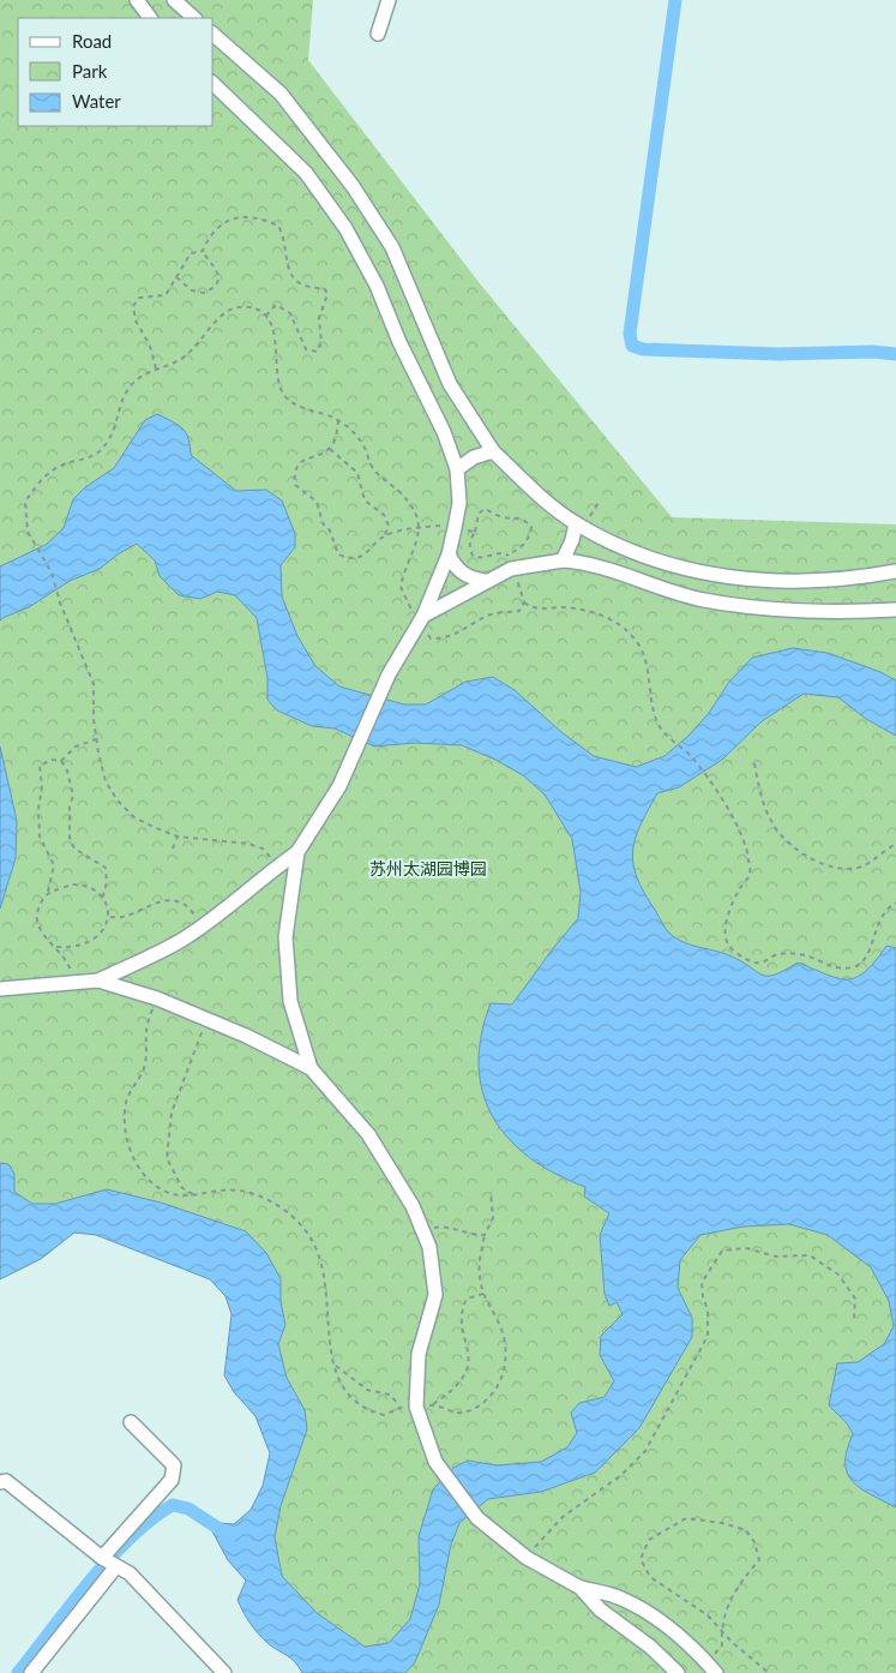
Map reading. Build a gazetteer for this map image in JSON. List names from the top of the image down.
{
  "parks": ["苏州太湖园博园"],
  "legend": ["Road", "Park", "Water"]
}
